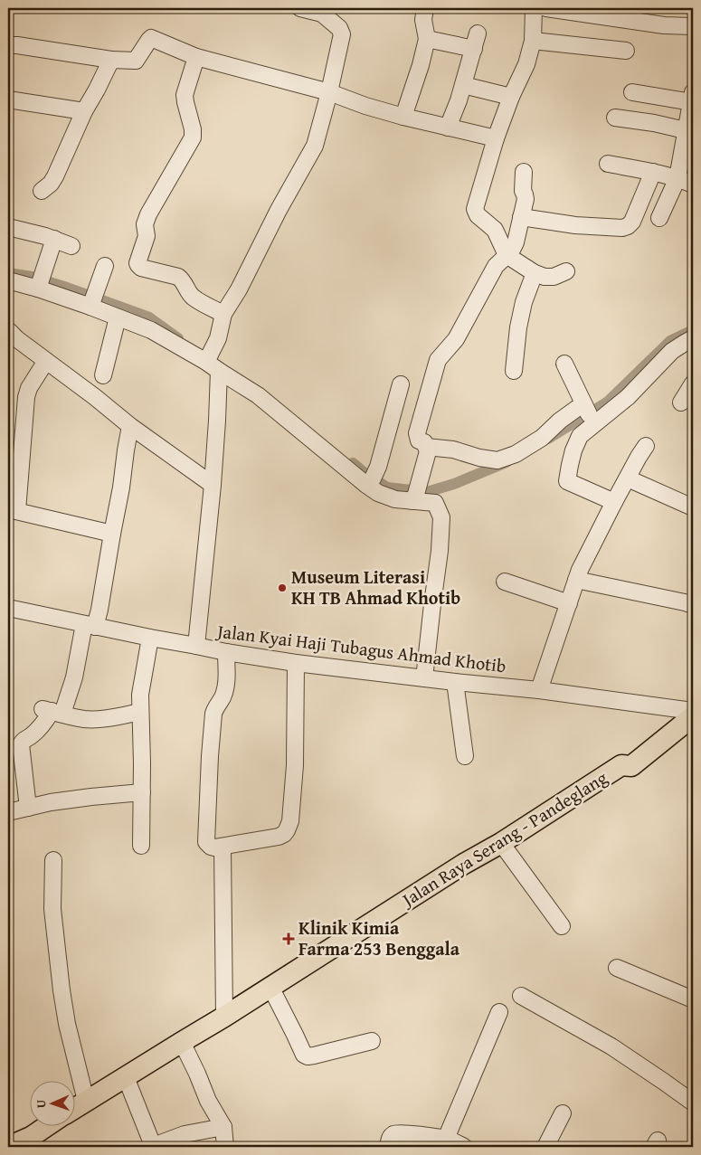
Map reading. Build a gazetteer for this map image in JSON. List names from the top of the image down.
{
  "streets": {
    "main road": ["Jalan Raya Serang - Pandeglang"],
    "street": ["Jalan Kyai Haji Tubagus Ahmad Khotib"]
  },
  "crossings": [
    ["Jalan Kyai Haji Tubagus Ahmad Khotib", "Jalan Raya Serang - Pandeglang"]
  ],
  "places": {
    "other": ["Museum Literasi KH TB Ahmad Khotib"],
    "health": ["Klinik Kimia Farma 253 Benggala"]
  },
  "north": "left"
}
